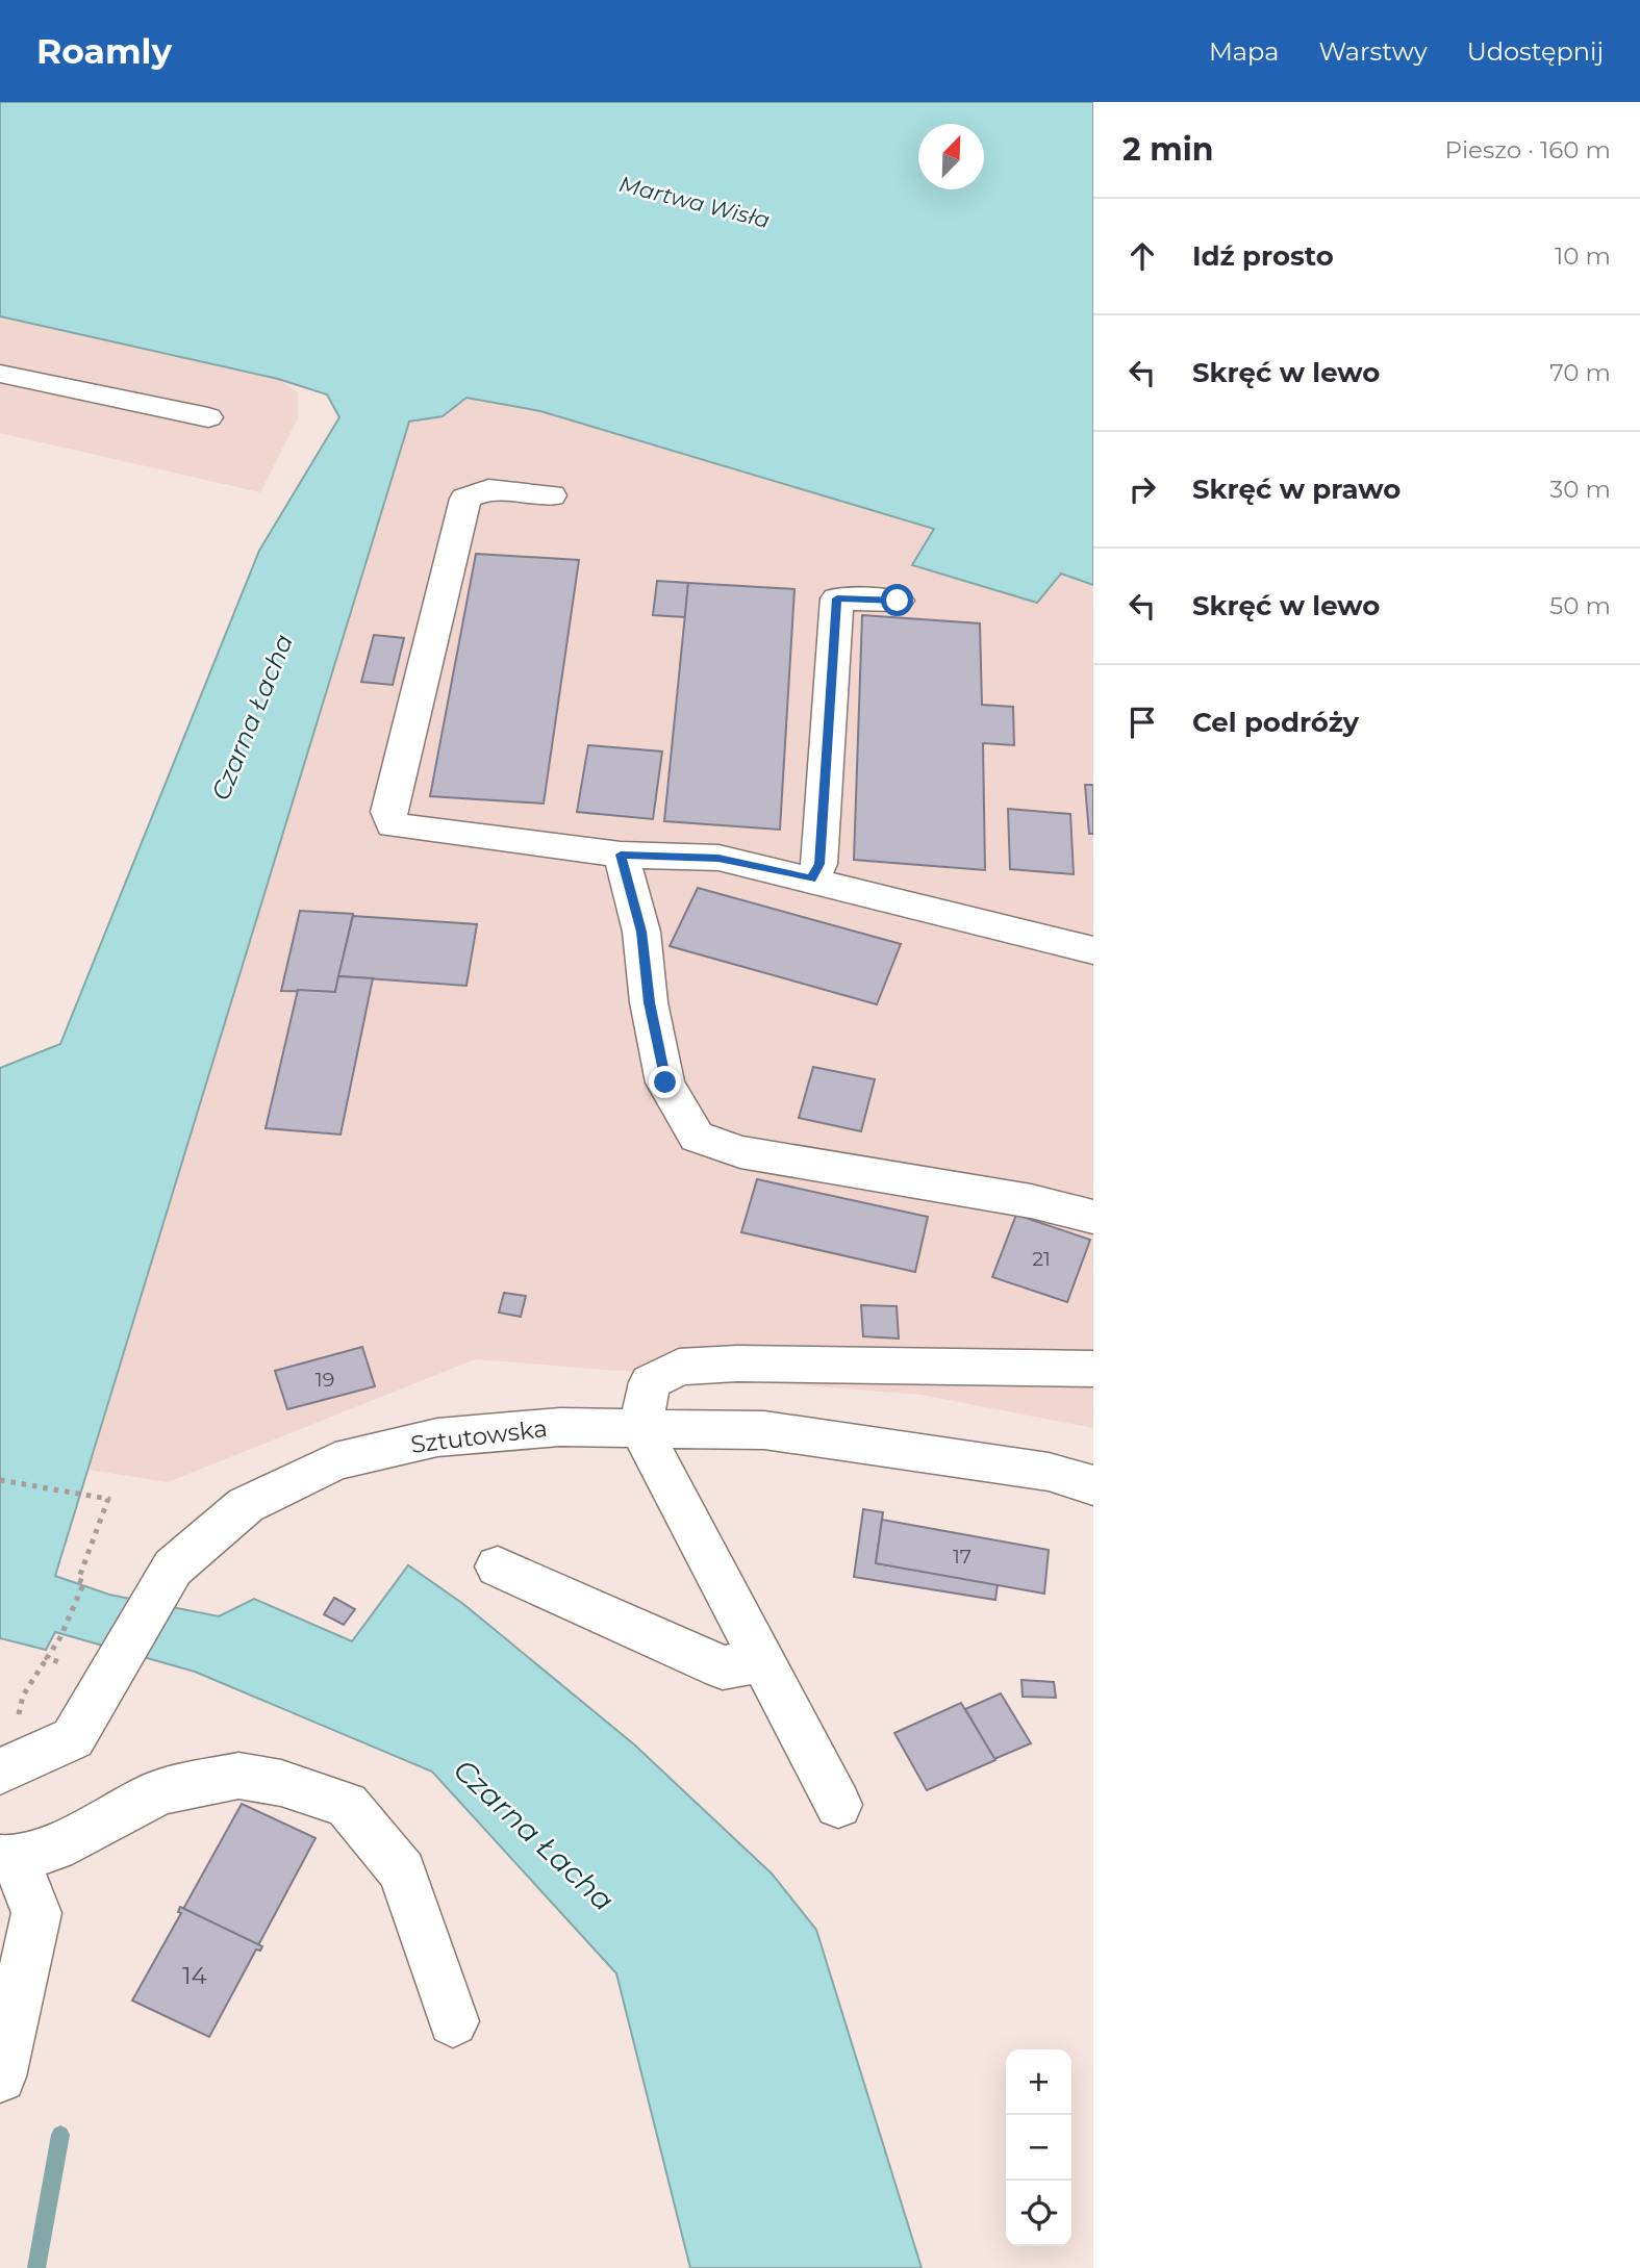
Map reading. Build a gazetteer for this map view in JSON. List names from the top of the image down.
{
  "streets": {
    "street": ["Sztutowska"]
  },
  "water": ["Martwa Wisła", "Czarna Łacha"],
  "house_numbers": [
    "21",
    "19",
    "17",
    "14"
  ],
  "north": "top right",
  "page": {
    "header": "Roamly",
    "nav": ["Mapa", "Warstwy", "Udostępnij"],
    "heading": ["2 min", "Pieszo · 160 m"],
    "list": [
      ["Idź prosto", "10 m"],
      ["Skręć w lewo", "70 m"],
      ["Skręć w prawo", "30 m"],
      ["Skręć w lewo", "50 m"],
      "Cel podróży"
    ],
    "map_buttons": ["+", "−"]
  }
}
